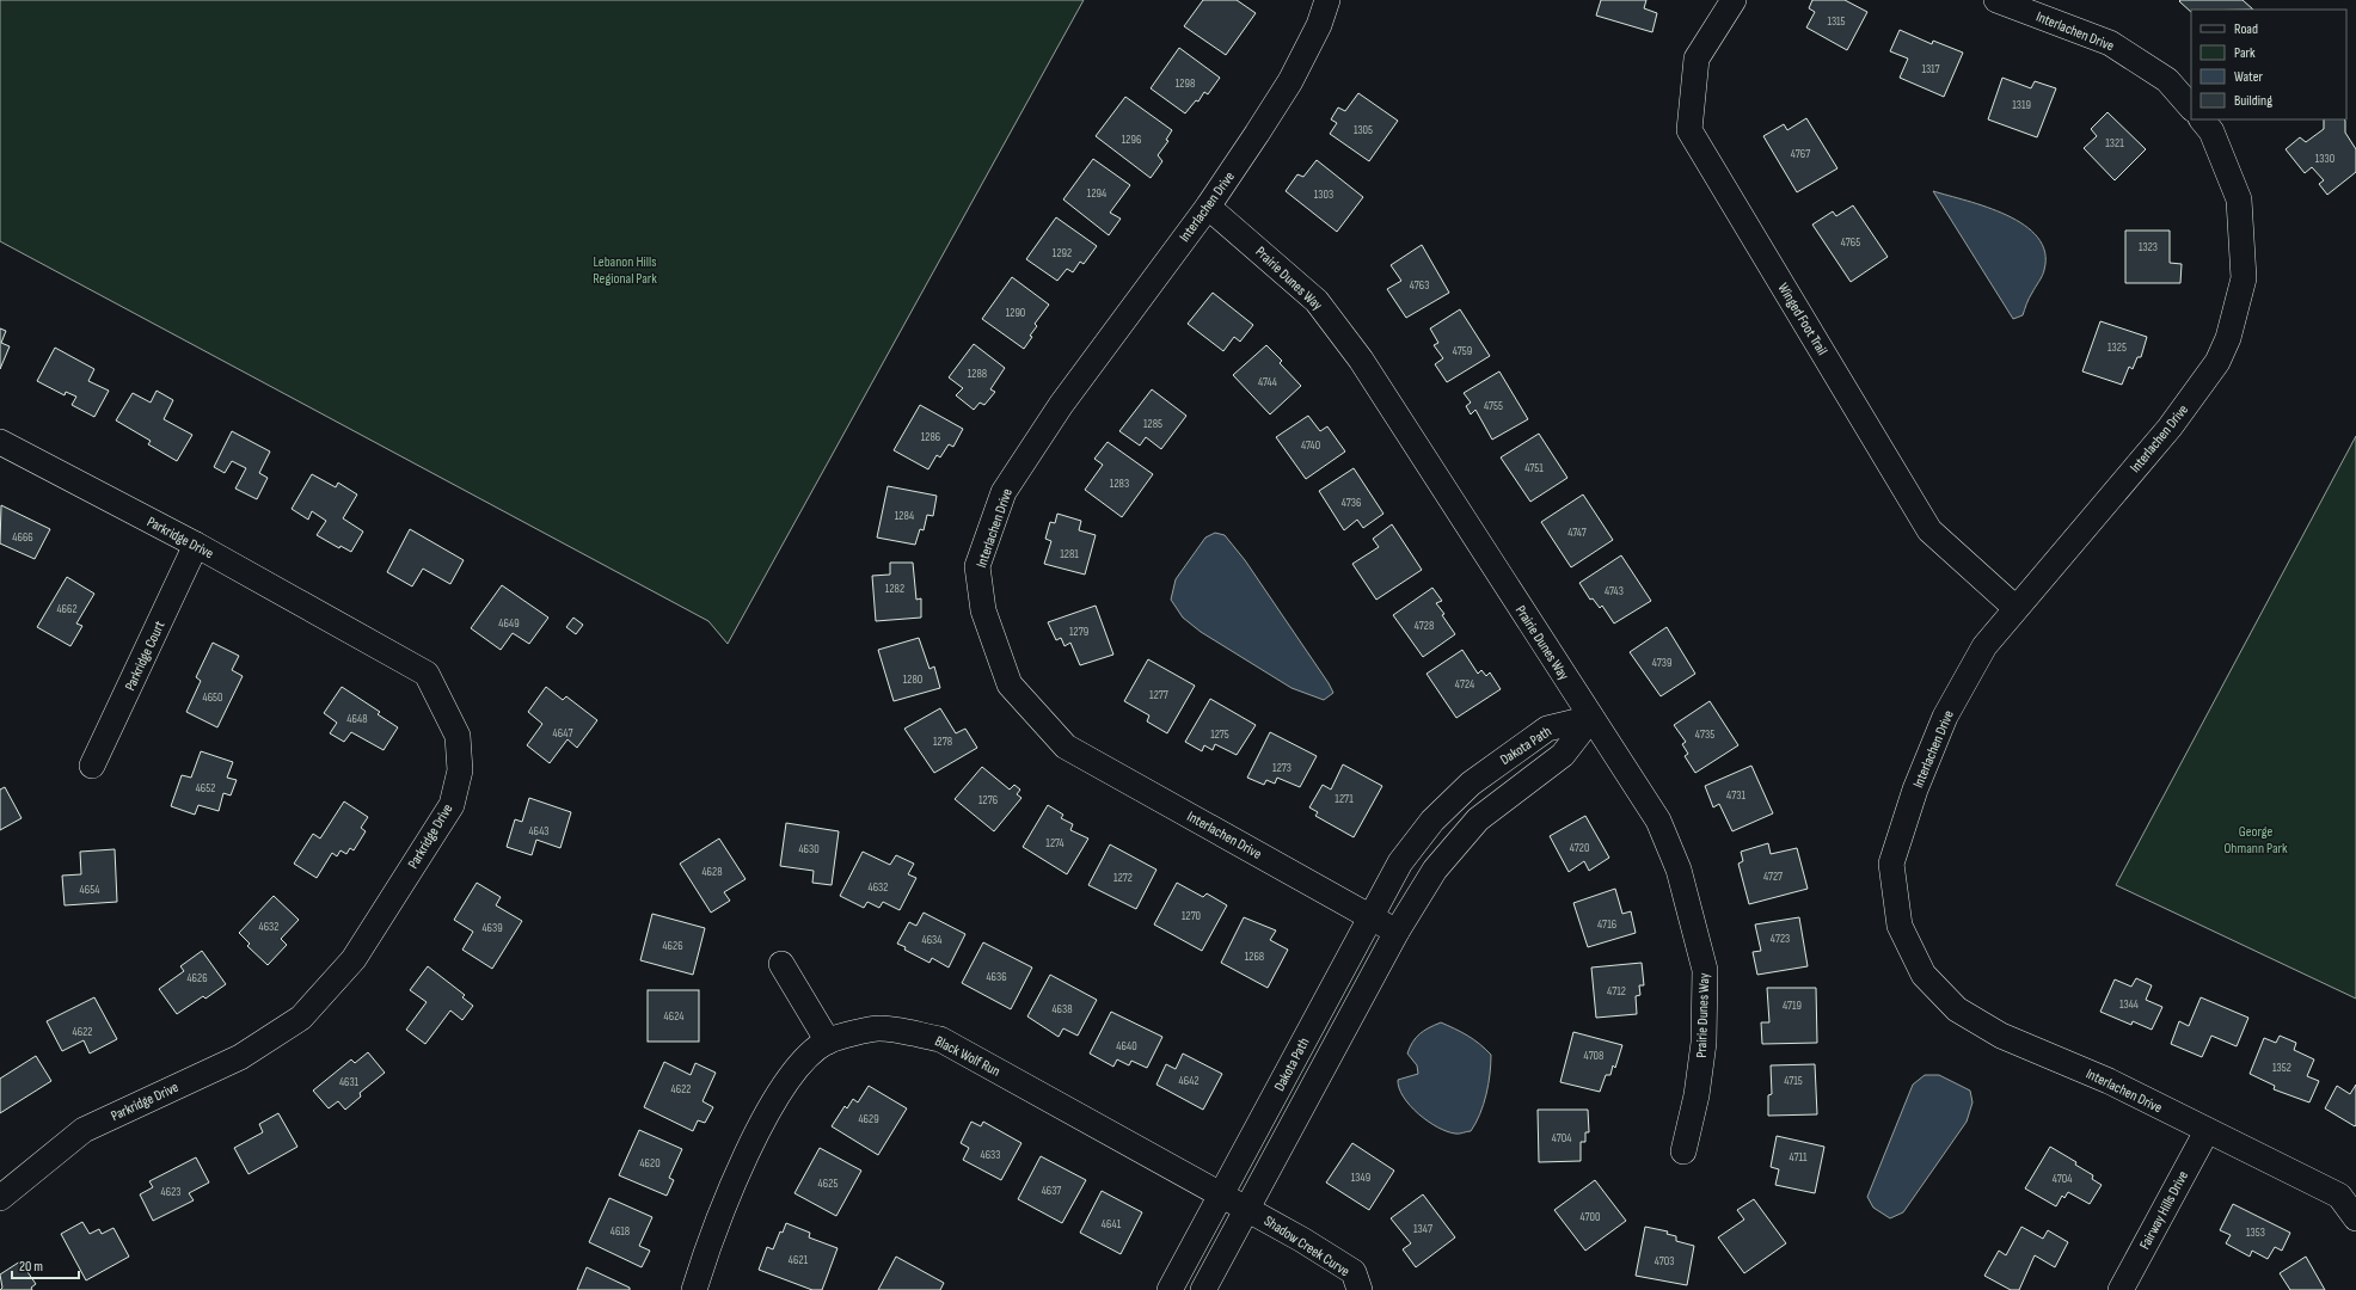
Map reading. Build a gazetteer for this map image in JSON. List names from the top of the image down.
{
  "streets": {
    "street": [
      "Interlachen Drive",
      "Prairie Dunes Way",
      "Winged Foot Trail",
      "Parkridge Drive",
      "Parkridge Court",
      "Dakota Path",
      "Black Wolf Run",
      "Fairway Hills Drive",
      "Shadow Creek Curve"
    ]
  },
  "crossings": [
    ["Interlachen Drive", "Prairie Dunes Way"],
    ["Interlachen Drive", "Winged Foot Trail"],
    ["Interlachen Drive", "Dakota Path"],
    ["Interlachen Drive", "Fairway Hills Drive"],
    ["Prairie Dunes Way", "Dakota Path"],
    ["Parkridge Drive", "Parkridge Court"],
    ["Dakota Path", "Black Wolf Run"],
    ["Dakota Path", "Shadow Creek Curve"],
    ["Black Wolf Run", "Shadow Creek Curve"]
  ],
  "parks": ["Lebanon Hills Regional Park", "George Ohmann Park"],
  "house_numbers": [
    "1315",
    "1317",
    "1298",
    "1319",
    "1305",
    "1296",
    "1321",
    "4767",
    "1330",
    "1294",
    "1303",
    "4765",
    "1323",
    "1292",
    "4763",
    "1290",
    "1325",
    "4759",
    "1288",
    "4744",
    "4755",
    "1285",
    "1286",
    "4740",
    "4751",
    "1283",
    "4736",
    "1284",
    "4747",
    "4666",
    "1281",
    "1282",
    "4743",
    "4662",
    "4649",
    "4728",
    "1279",
    "4739",
    "1280",
    "4724",
    "1277",
    "4650",
    "4648",
    "4647",
    "1275",
    "4735",
    "1278",
    "1273",
    "4652",
    "4731",
    "1271",
    "1276",
    "4643",
    "1274",
    "4720",
    "4630",
    "4628",
    "4727",
    "1272",
    "4632",
    "4654",
    "1270",
    "4716",
    "4632",
    "4639",
    "4723",
    "4634",
    "4626",
    "1268",
    "4636",
    "4626",
    "4712",
    "1344",
    "4719",
    "4638",
    "4624",
    "4622",
    "4640",
    "4708",
    "1352",
    "4642",
    "4715",
    "4631",
    "4622",
    "4629",
    "4704",
    "4633",
    "4711",
    "4620",
    "1349",
    "4704",
    "4625",
    "4637",
    "4623",
    "4700",
    "4641",
    "1347",
    "4618",
    "1353",
    "4621",
    "4703"
  ],
  "legend": [
    "Road",
    "Park",
    "Water",
    "Building"
  ],
  "scale_bar": "20 m"
}
